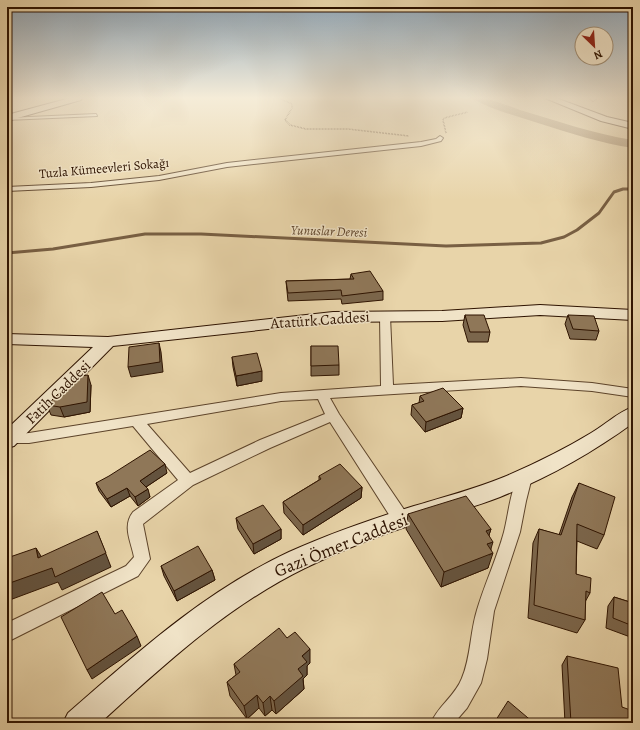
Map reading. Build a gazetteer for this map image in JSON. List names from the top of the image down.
{
  "streets": {
    "street": [
      "Tuzla Kümeevleri Sokağı",
      "Atatürk Caddesi",
      "Fatih Caddesi",
      "Gazi Ömer Caddesi"
    ]
  },
  "crossings": [
    ["Atatürk Caddesi", "Fatih Caddesi"]
  ],
  "water": ["Yunuslar Deresi"],
  "north": "bottom right"
}
